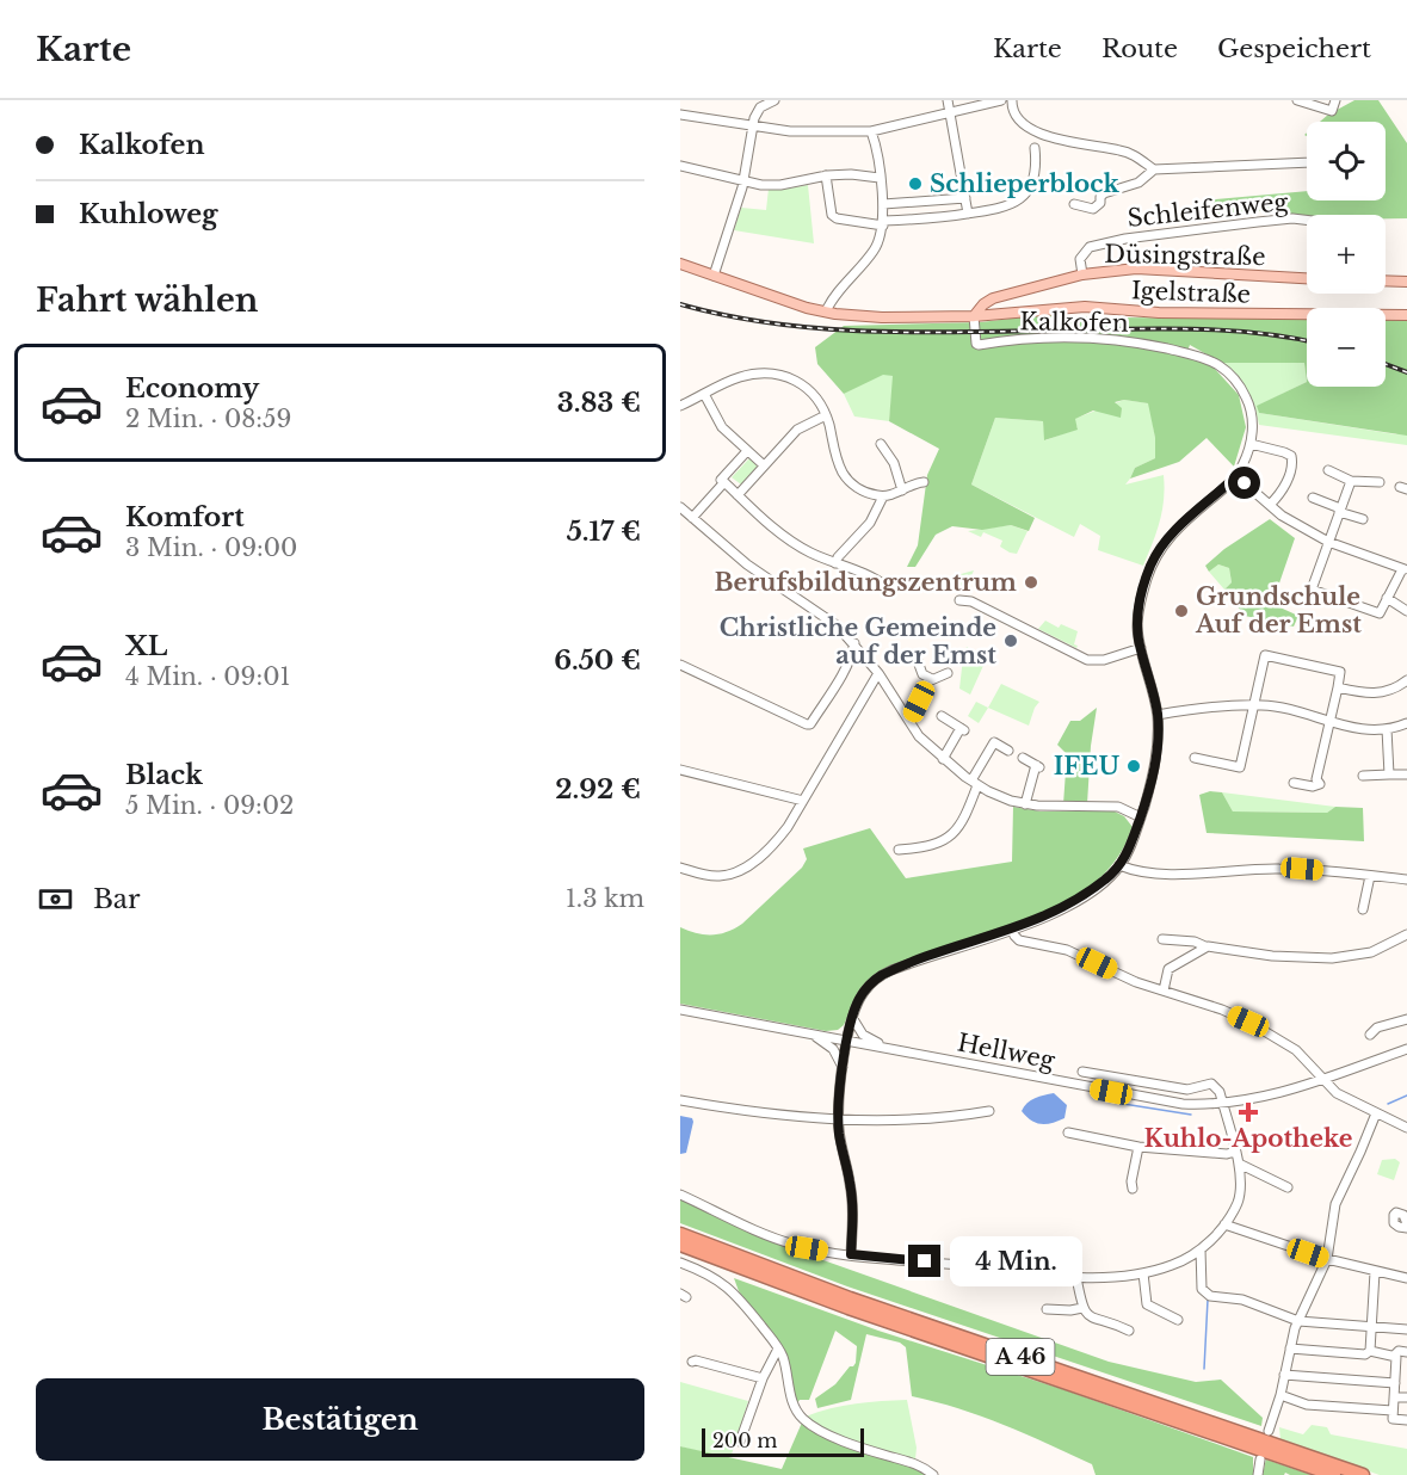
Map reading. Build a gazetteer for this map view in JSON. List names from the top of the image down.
{
  "streets": {
    "highway": ["A 46"],
    "main road": ["Düsingstraße", "Igelstraße"],
    "street": ["Schleifenweg", "Kalkofen", "Hellweg"]
  },
  "crossings": [
    ["Schleifenweg", "Düsingstraße"],
    ["Düsingstraße", "Igelstraße"],
    ["Düsingstraße", "Kalkofen"],
    ["Igelstraße", "Kalkofen"]
  ],
  "places": {
    "other": [
      "Schlieperblock",
      "Berufsbildungszentrum",
      "Grundschule Auf der Emst",
      "Christliche Gemeinde auf der Emst",
      "IFEU"
    ],
    "health": ["Kuhlo-Apotheke"]
  },
  "scale_bar": "200 m",
  "page": {
    "header": "Karte",
    "nav": ["Karte", "Route", "Gespeichert"],
    "banner": ["Kalkofen", "Kuhloweg"],
    "map_buttons": ["+", "−"],
    "heading": "Fahrt wählen",
    "list": [
      {
        "name": "Economy",
        "note": "2 Min. · 08:59",
        "value": "3.83 €"
      },
      {
        "name": "Komfort",
        "note": "3 Min. · 09:00",
        "value": "5.17 €"
      },
      {
        "name": "XL",
        "note": "4 Min. · 09:01",
        "value": "6.50 €"
      },
      {
        "name": "Black",
        "note": "5 Min. · 09:02",
        "value": "2.92 €"
      }
    ],
    "pay": ["Bar", "1.3 km"],
    "bubble": "4 Min.",
    "buttons": "Bestätigen",
    "scale": "200 m"
  }
}
